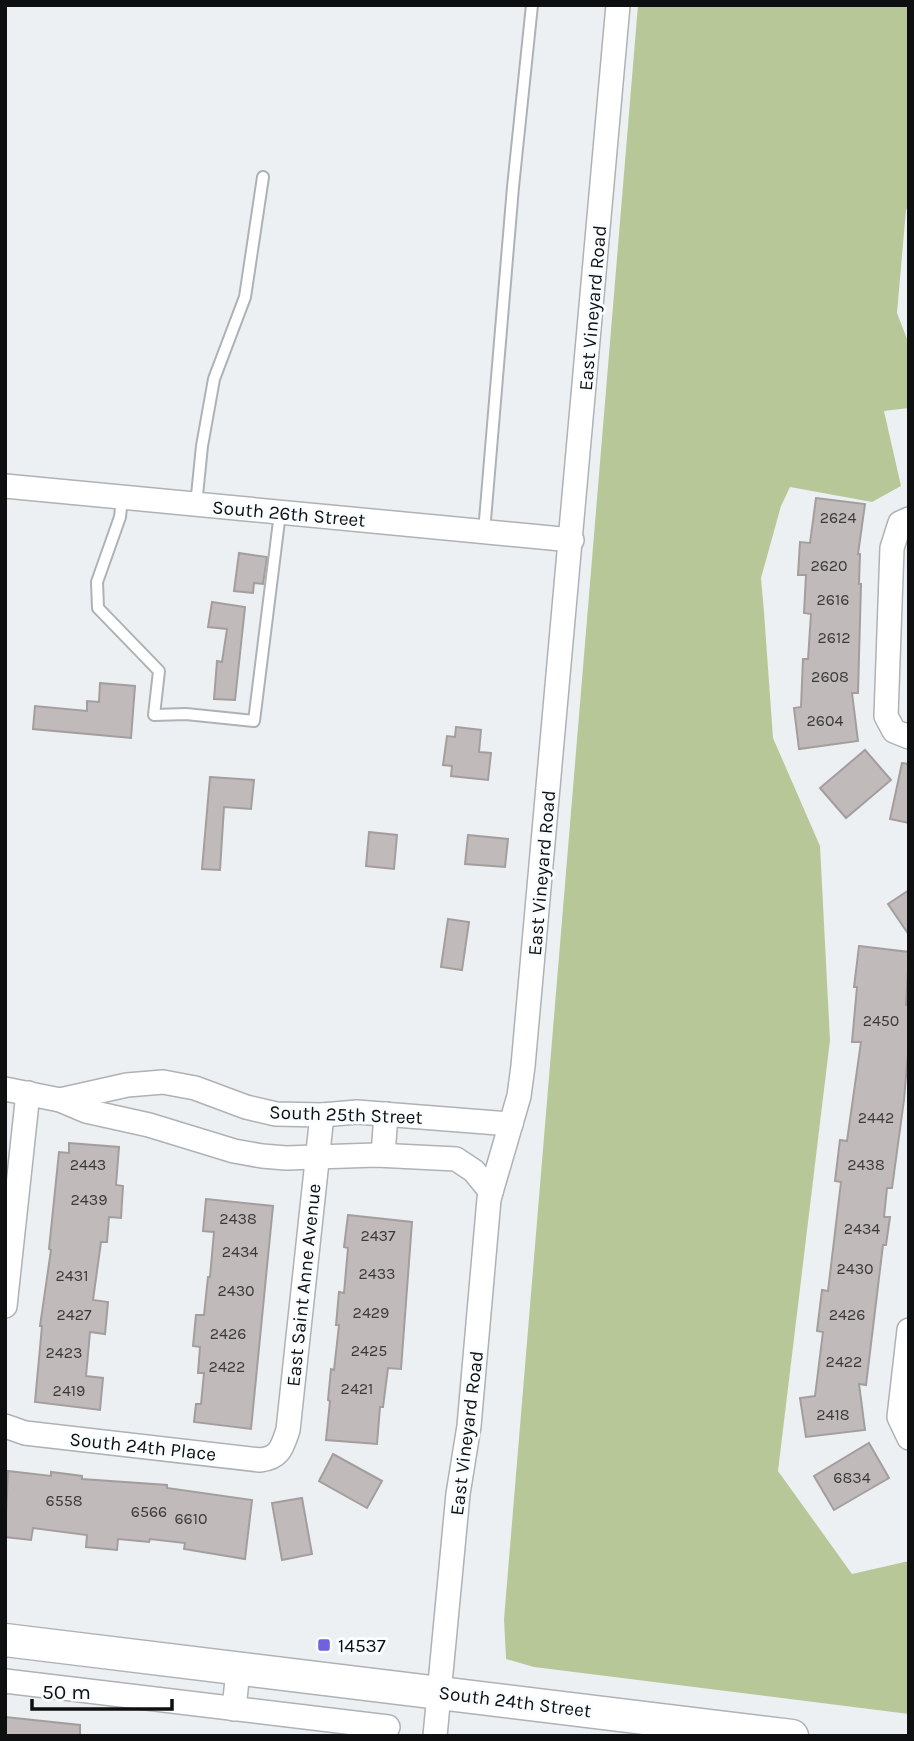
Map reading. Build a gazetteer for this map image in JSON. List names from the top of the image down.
{
  "streets": {
    "main road": ["South 24th Street"],
    "street": [
      "East Vineyard Road",
      "South 26th Street",
      "South 25th Street",
      "East Saint Anne Avenue",
      "South 24th Place"
    ]
  },
  "crossings": [
    ["East Vineyard Road", "South 26th Street"],
    ["East Vineyard Road", "South 25th Street"],
    ["East Vineyard Road", "South 24th Street"],
    ["South 25th Street", "East Saint Anne Avenue"],
    ["East Saint Anne Avenue", "South 24th Place"]
  ],
  "places": {
    "transit": ["14537"]
  },
  "house_numbers": [
    "2624",
    "2620",
    "2616",
    "2612",
    "2608",
    "2604",
    "2450",
    "2442",
    "2443",
    "2438",
    "2439",
    "2438",
    "2434",
    "2437",
    "2434",
    "2430",
    "2433",
    "2431",
    "2430",
    "2429",
    "2427",
    "2426",
    "2426",
    "2425",
    "2423",
    "2422",
    "2422",
    "2421",
    "2419",
    "2418",
    "6834",
    "6558",
    "6566",
    "6610"
  ],
  "scale_bar": "50 m"
}
